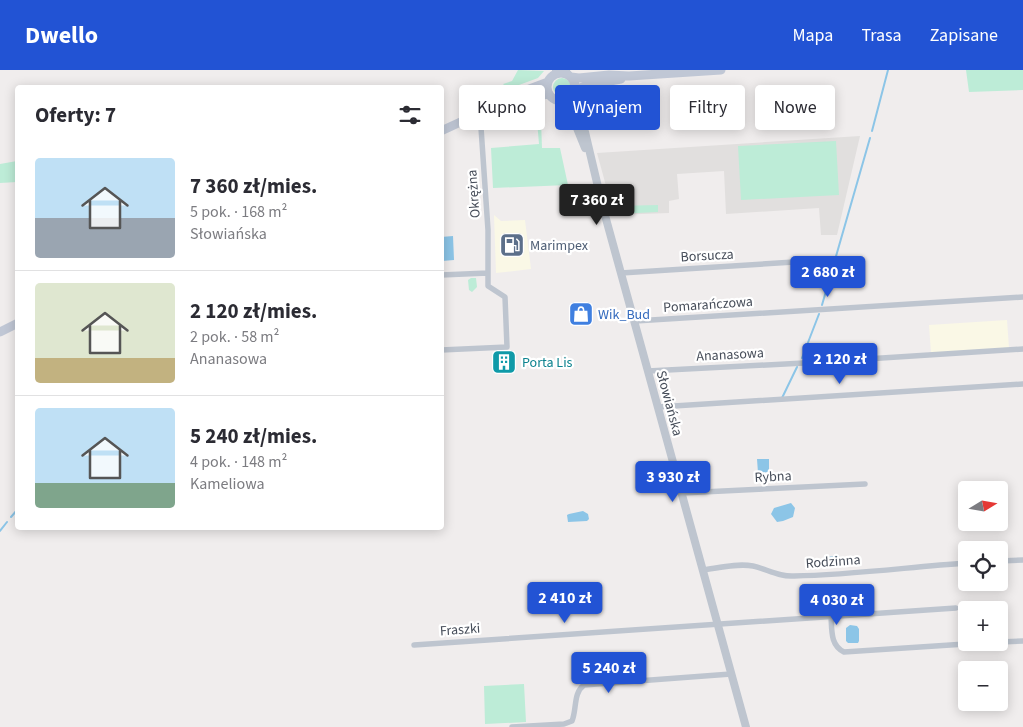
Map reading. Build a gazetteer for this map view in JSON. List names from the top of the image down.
{
  "streets": {
    "street": [
      "Okrężna",
      "Borsucza",
      "Pomarańczowa",
      "Ananasowa",
      "Słowiańska",
      "Rybna",
      "Rodzinna",
      "Fraszki"
    ]
  },
  "crossings": [
    ["Borsucza", "Słowiańska"],
    ["Pomarańczowa", "Słowiańska"],
    ["Ananasowa", "Słowiańska"],
    ["Słowiańska", "Rybna"],
    ["Słowiańska", "Rodzinna"],
    ["Słowiańska", "Fraszki"]
  ],
  "places": {
    "fuel station": ["Marimpex"],
    "shop": ["Wik_Bud"],
    "building": ["Porta Lis"]
  },
  "north": "right",
  "page": {
    "header": "Dwello",
    "nav": ["Mapa", "Trasa", "Zapisane"],
    "chip": [
      "Kupno",
      "Wynajem",
      "Filtry",
      "Nowe"
    ],
    "heading": "Oferty: 7",
    "list": [
      {
        "name": "7 360 zł/mies.",
        "note": "5 pok. · 168 m² · Słowiańska"
      },
      {
        "name": "2 120 zł/mies.",
        "note": "2 pok. · 58 m² · Ananasowa"
      },
      {
        "name": "5 240 zł/mies.",
        "note": "4 pok. · 148 m² · Kameliowa"
      }
    ],
    "price": [
      "7 360 zł",
      "2 680 zł",
      "2 120 zł",
      "3 930 zł",
      "2 410 zł",
      "4 030 zł",
      "5 240 zł"
    ],
    "map_buttons": ["+", "−"]
  }
}
